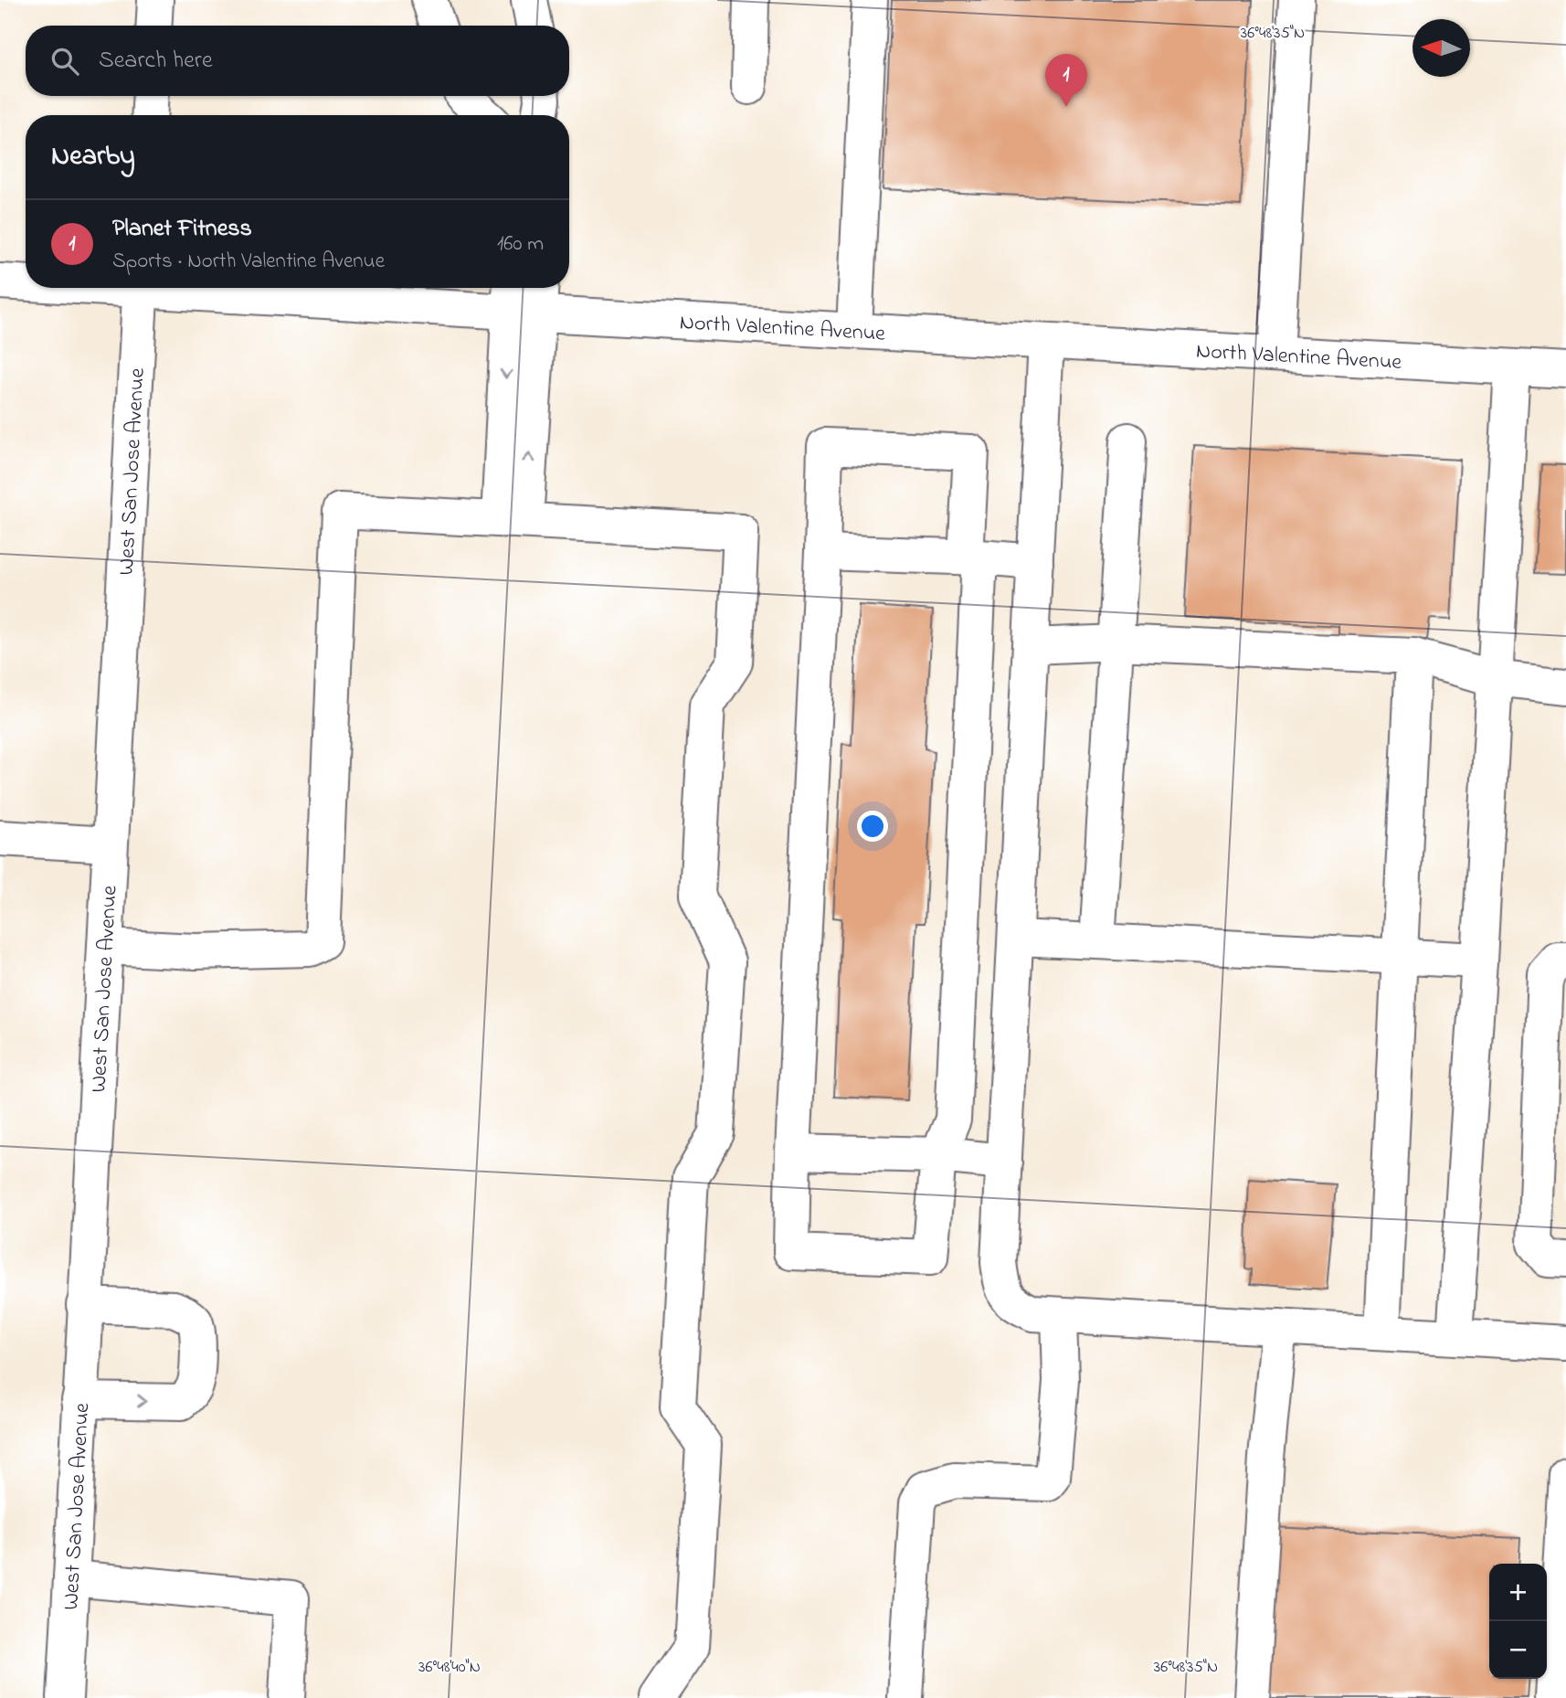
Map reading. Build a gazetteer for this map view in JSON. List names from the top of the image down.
{
  "streets": {
    "street": ["North Valentine Avenue", "West San Jose Avenue"]
  },
  "north": "left",
  "page": {
    "search": "Search here",
    "pins": "1",
    "heading": "Nearby",
    "list": [
      {
        "mark": "1",
        "name": "Planet Fitness",
        "note": "Sports · North Valentine Avenue",
        "value": "160 m"
      }
    ],
    "map_buttons": ["+", "−"]
  },
  "coordinates": ["36°48'35\"N", "36°48'40\"N"]
}
